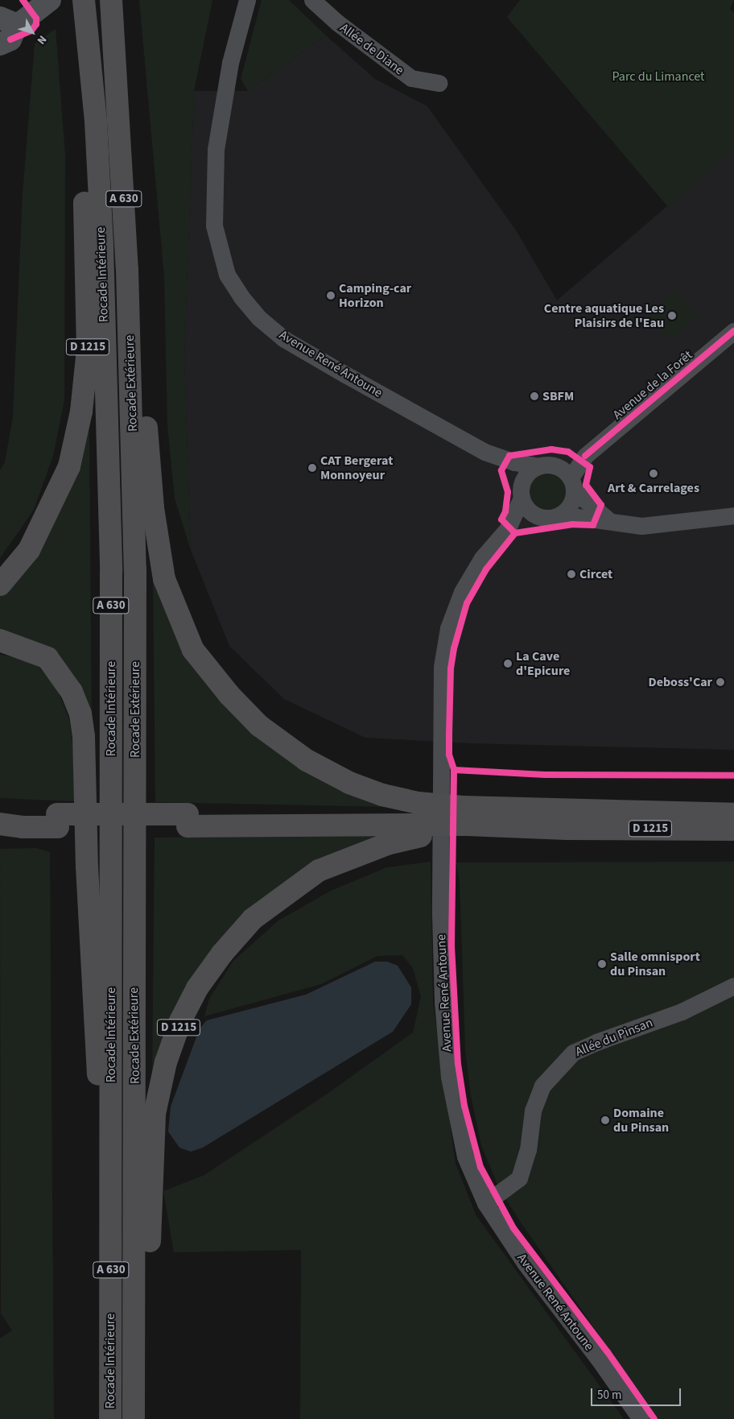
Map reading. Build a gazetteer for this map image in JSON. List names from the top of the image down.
{
  "streets": {
    "highway": [
      "A 630",
      "Rocade Intérieure",
      "D 1215",
      "Rocade Extérieure"
    ],
    "street": [
      "Allée de Diane",
      "Avenue René Antoune",
      "Avenue de la Forêt",
      "Allée du Pinsan"
    ]
  },
  "crossings": [
    ["Rocade Intérieure", "D 1215"],
    ["D 1215", "Rocade Extérieure"],
    ["Avenue René Antoune", "Avenue de la Forêt"],
    ["Avenue René Antoune", "Allée du Pinsan"]
  ],
  "parks": ["Parc du Limancet"],
  "places": [
    "Camping-car Horizon",
    "Centre aquatique Les Plaisirs de l'Eau",
    "SBFM",
    "CAT Bergerat Monnoyeur",
    "Art & Carrelages",
    "Circet",
    "La Cave d'Epicure",
    "Deboss'Car",
    "Salle omnisport du Pinsan",
    "Domaine du Pinsan"
  ],
  "scale_bar": "50 m",
  "north": "bottom right"
}
